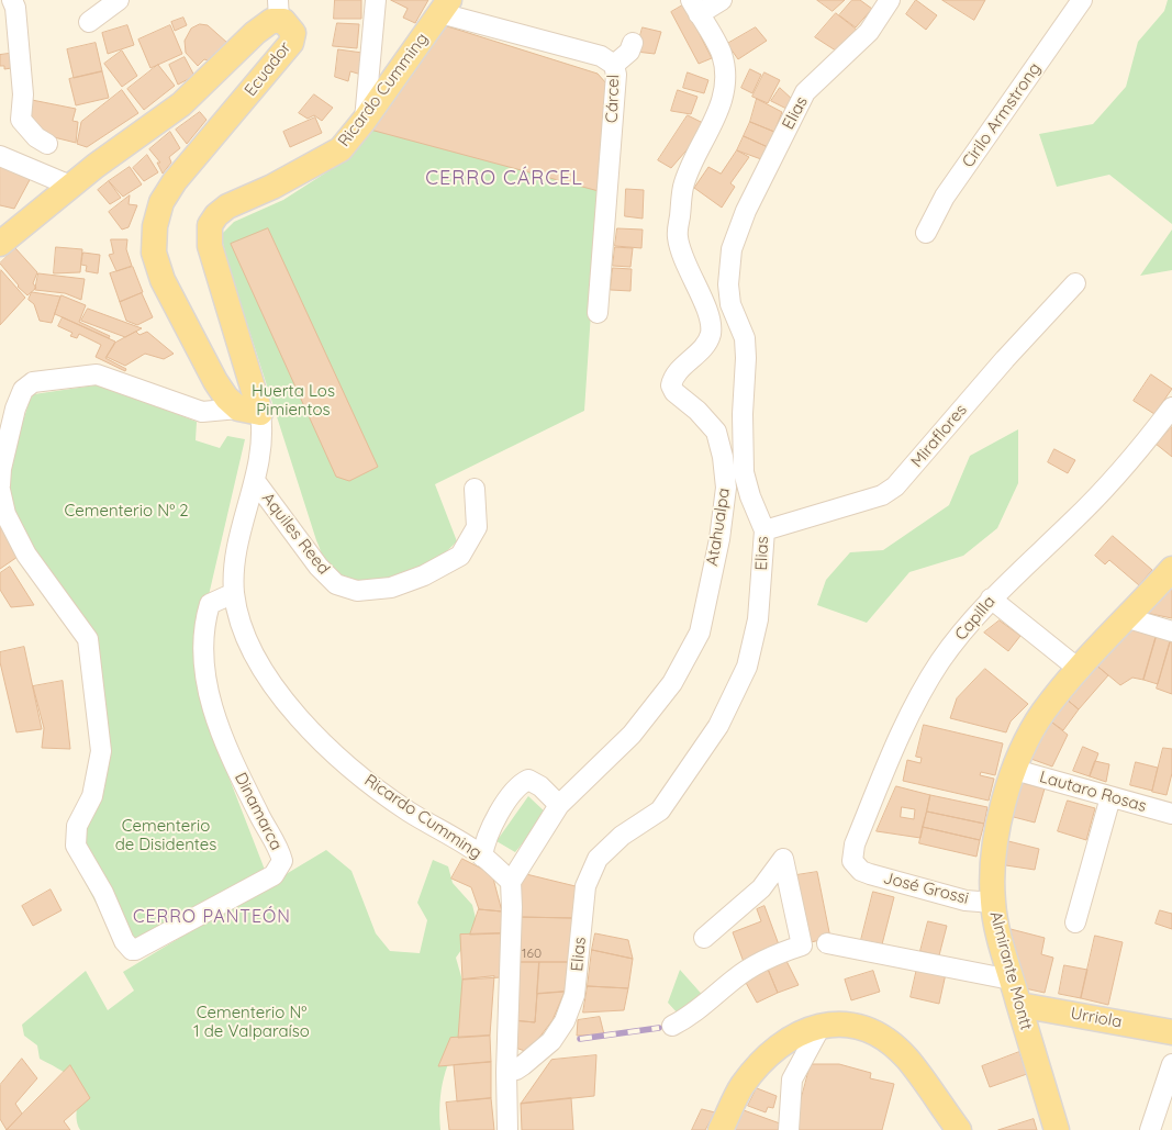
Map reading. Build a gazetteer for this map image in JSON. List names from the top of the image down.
{
  "streets": {
    "main road": [
      "Ecuador",
      "Ricardo Cumming",
      "Almirante Montt",
      "Urriola"
    ],
    "street": [
      "Cárcel",
      "Elias",
      "Cirilo Armstrong",
      "Miraflores",
      "Atahualpa",
      "Aquiles Reed",
      "Capilla",
      "Lautaro Rosas",
      "Dinamarca",
      "José Grossi"
    ]
  },
  "crossings": [
    ["Ecuador", "Ricardo Cumming"],
    ["Ecuador", "Dinamarca"],
    ["Ricardo Cumming", "Cárcel"],
    ["Ricardo Cumming", "Atahualpa"],
    ["Ricardo Cumming", "Aquiles Reed"],
    ["Ricardo Cumming", "Dinamarca"],
    ["Elias", "Miraflores"],
    ["Capilla", "José Grossi"],
    ["Lautaro Rosas", "Almirante Montt"],
    ["José Grossi", "Almirante Montt"],
    ["Almirante Montt", "Urriola"]
  ],
  "districts": ["CERRO CÁRCEL", "CERRO PANTEÓN"],
  "parks": [
    "Huerta Los Pimientos",
    "Cementerio N° 2",
    "Cementerio de Disidentes",
    "Cementerio N° 1 de Valparaíso"
  ],
  "house_numbers": ["160"]
}
